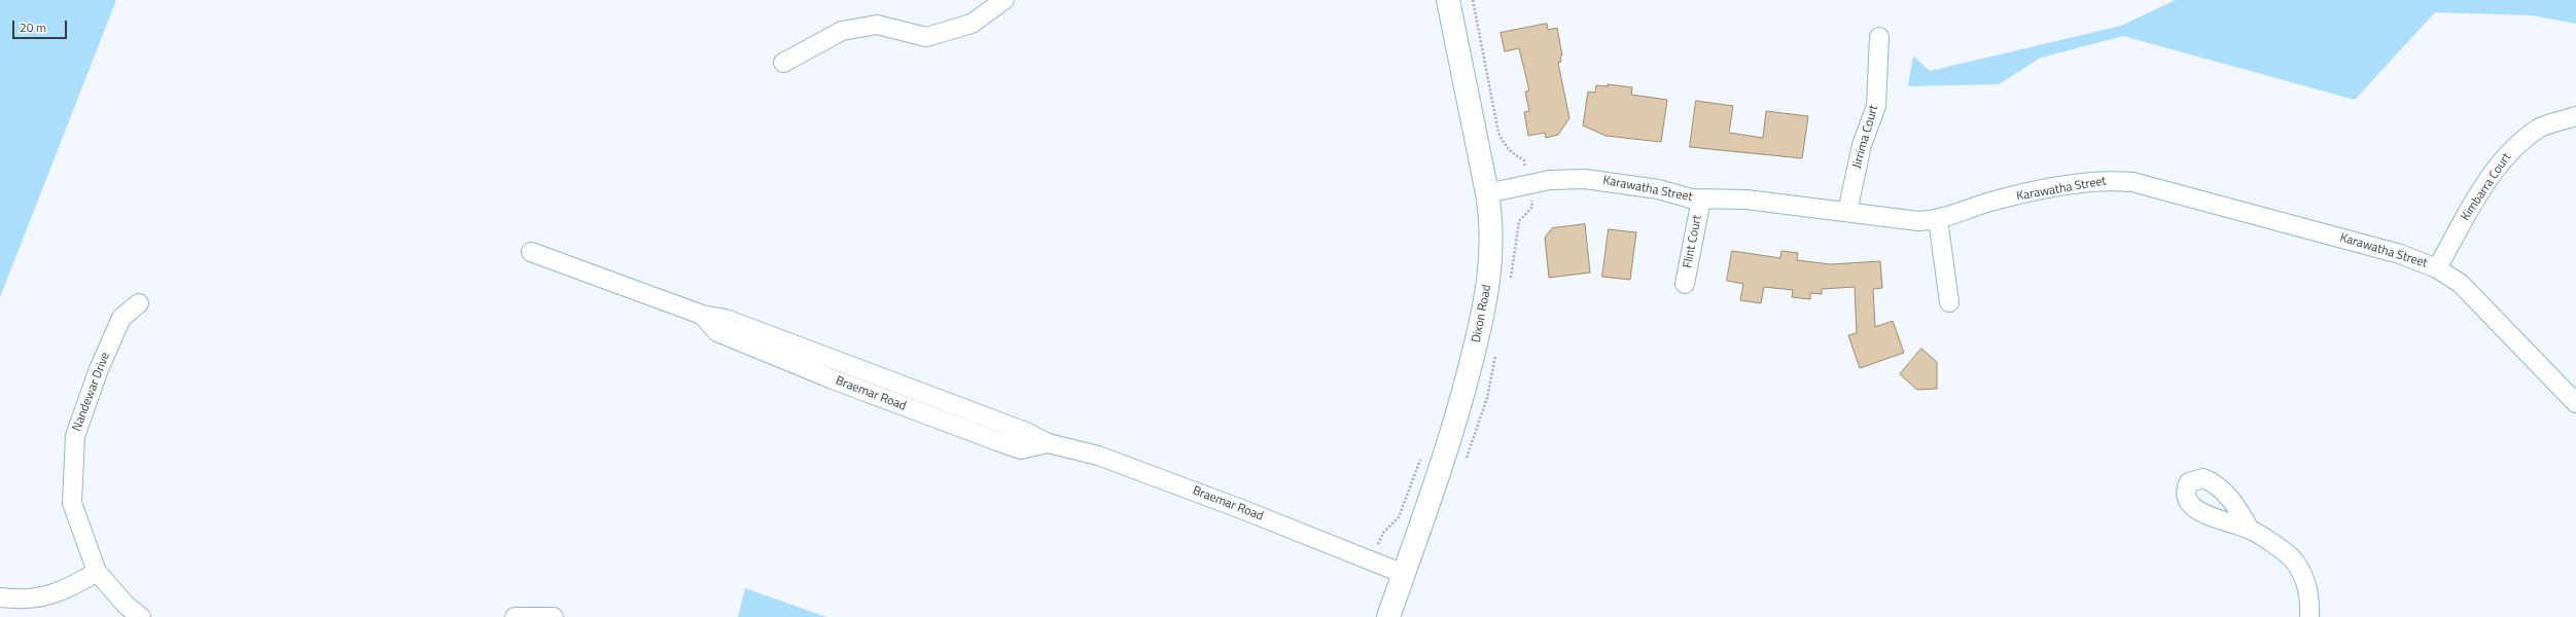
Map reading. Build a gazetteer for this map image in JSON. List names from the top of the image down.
{
  "streets": {
    "main road": ["Dixon Road"],
    "street": [
      "Jirrima Court",
      "Kimbarra Court",
      "Karawatha Street",
      "Flint Court",
      "Nandewar Drive",
      "Braemar Road"
    ]
  },
  "crossings": [
    ["Jirrima Court", "Karawatha Street"],
    ["Kimbarra Court", "Karawatha Street"],
    ["Karawatha Street", "Flint Court"],
    ["Karawatha Street", "Dixon Road"],
    ["Dixon Road", "Braemar Road"]
  ],
  "scale_bar": "20 m"
}
